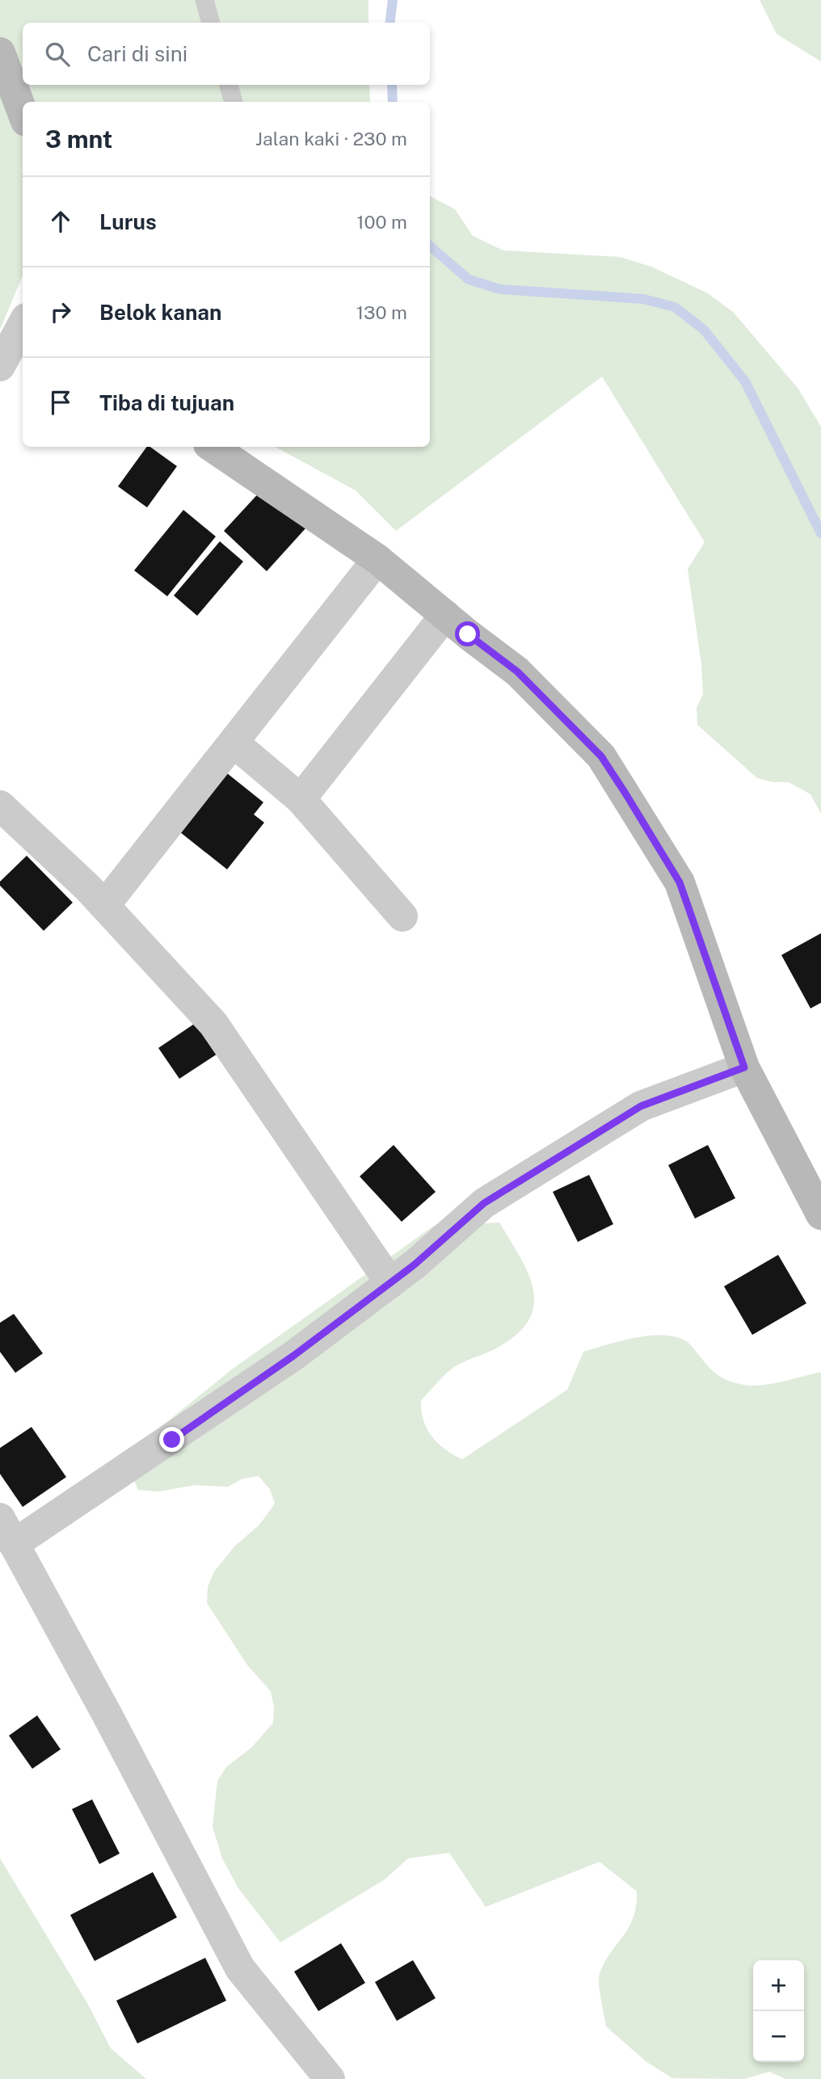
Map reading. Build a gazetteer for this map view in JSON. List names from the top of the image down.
{
  "page": {
    "search": "Cari di sini",
    "heading": ["3 mnt", "Jalan kaki · 230 m"],
    "list": [
      ["Lurus", "100 m"],
      ["Belok kanan", "130 m"],
      "Tiba di tujuan"
    ],
    "map_buttons": ["+", "−"]
  }
}
